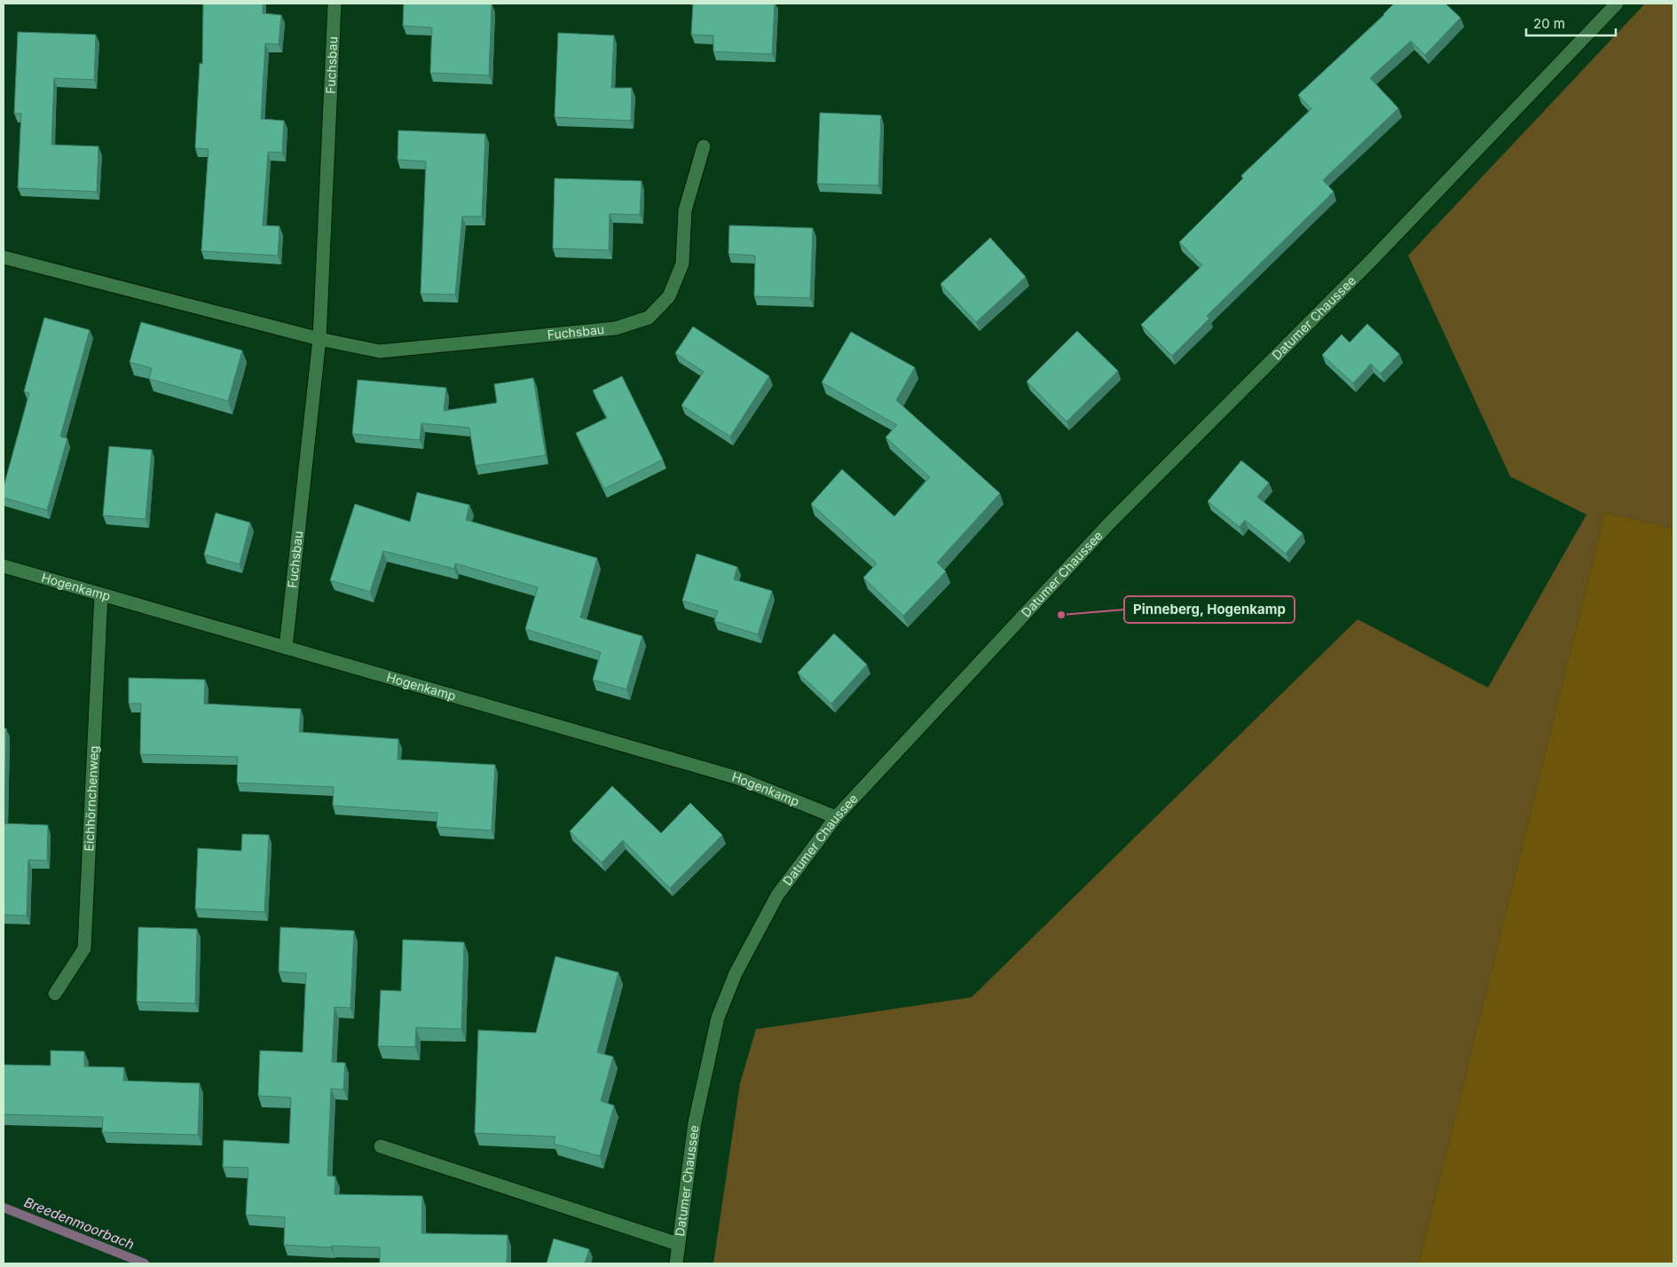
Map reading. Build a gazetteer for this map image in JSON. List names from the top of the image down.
{
  "streets": {
    "street": [
      "Fuchsbau",
      "Datumer Chaussee",
      "Hogenkamp",
      "Eichhörnchenweg"
    ]
  },
  "crossings": [
    ["Fuchsbau", "Hogenkamp"],
    ["Datumer Chaussee", "Hogenkamp"],
    ["Hogenkamp", "Eichhörnchenweg"]
  ],
  "water": ["Breedenmoorbach"],
  "places": ["Pinneberg, Hogenkamp"],
  "scale_bar": "20 m"
}
